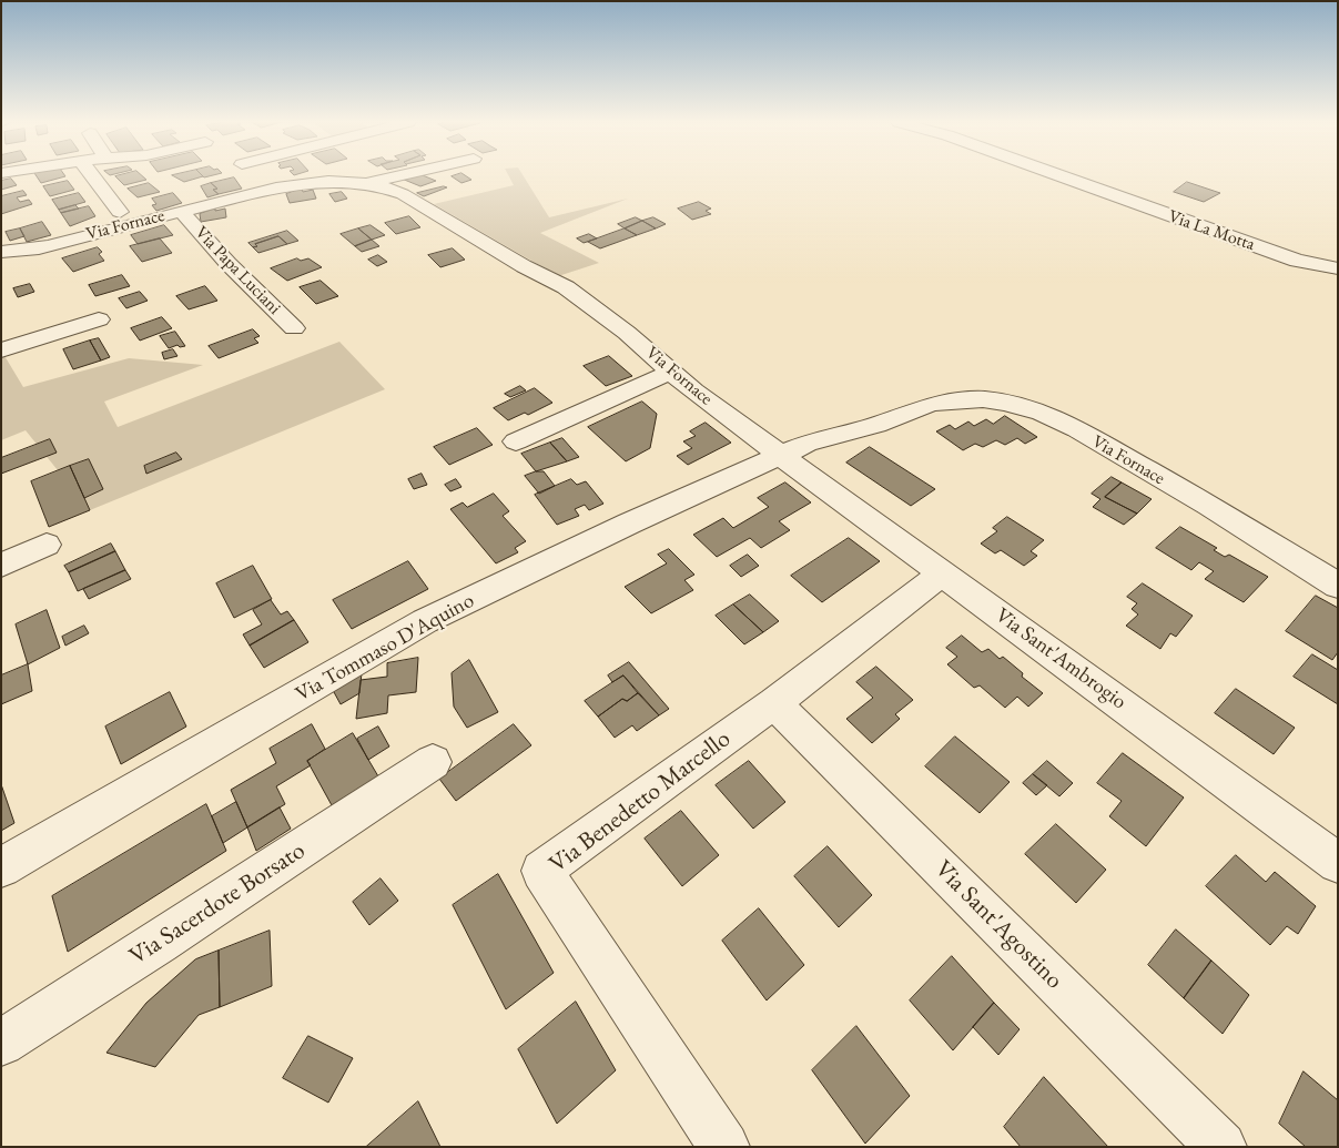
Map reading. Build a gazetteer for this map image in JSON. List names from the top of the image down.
{
  "streets": {
    "street": [
      "Via Fornace",
      "Via La Motta",
      "Via Papa Luciani",
      "Via Tommaso D'Aquino",
      "Via Sant'Ambrogio",
      "Via Benedetto Marcello",
      "Via Sacerdote Borsato",
      "Via Sant'Agostino"
    ]
  },
  "crossings": [
    ["Via Fornace", "Via Papa Luciani"],
    ["Via Fornace", "Via Tommaso D'Aquino"],
    ["Via Fornace", "Via Sant'Ambrogio"],
    ["Via Tommaso D'Aquino", "Via Sant'Ambrogio"],
    ["Via Sant'Ambrogio", "Via Benedetto Marcello"],
    ["Via Benedetto Marcello", "Via Sant'Agostino"]
  ]
}
